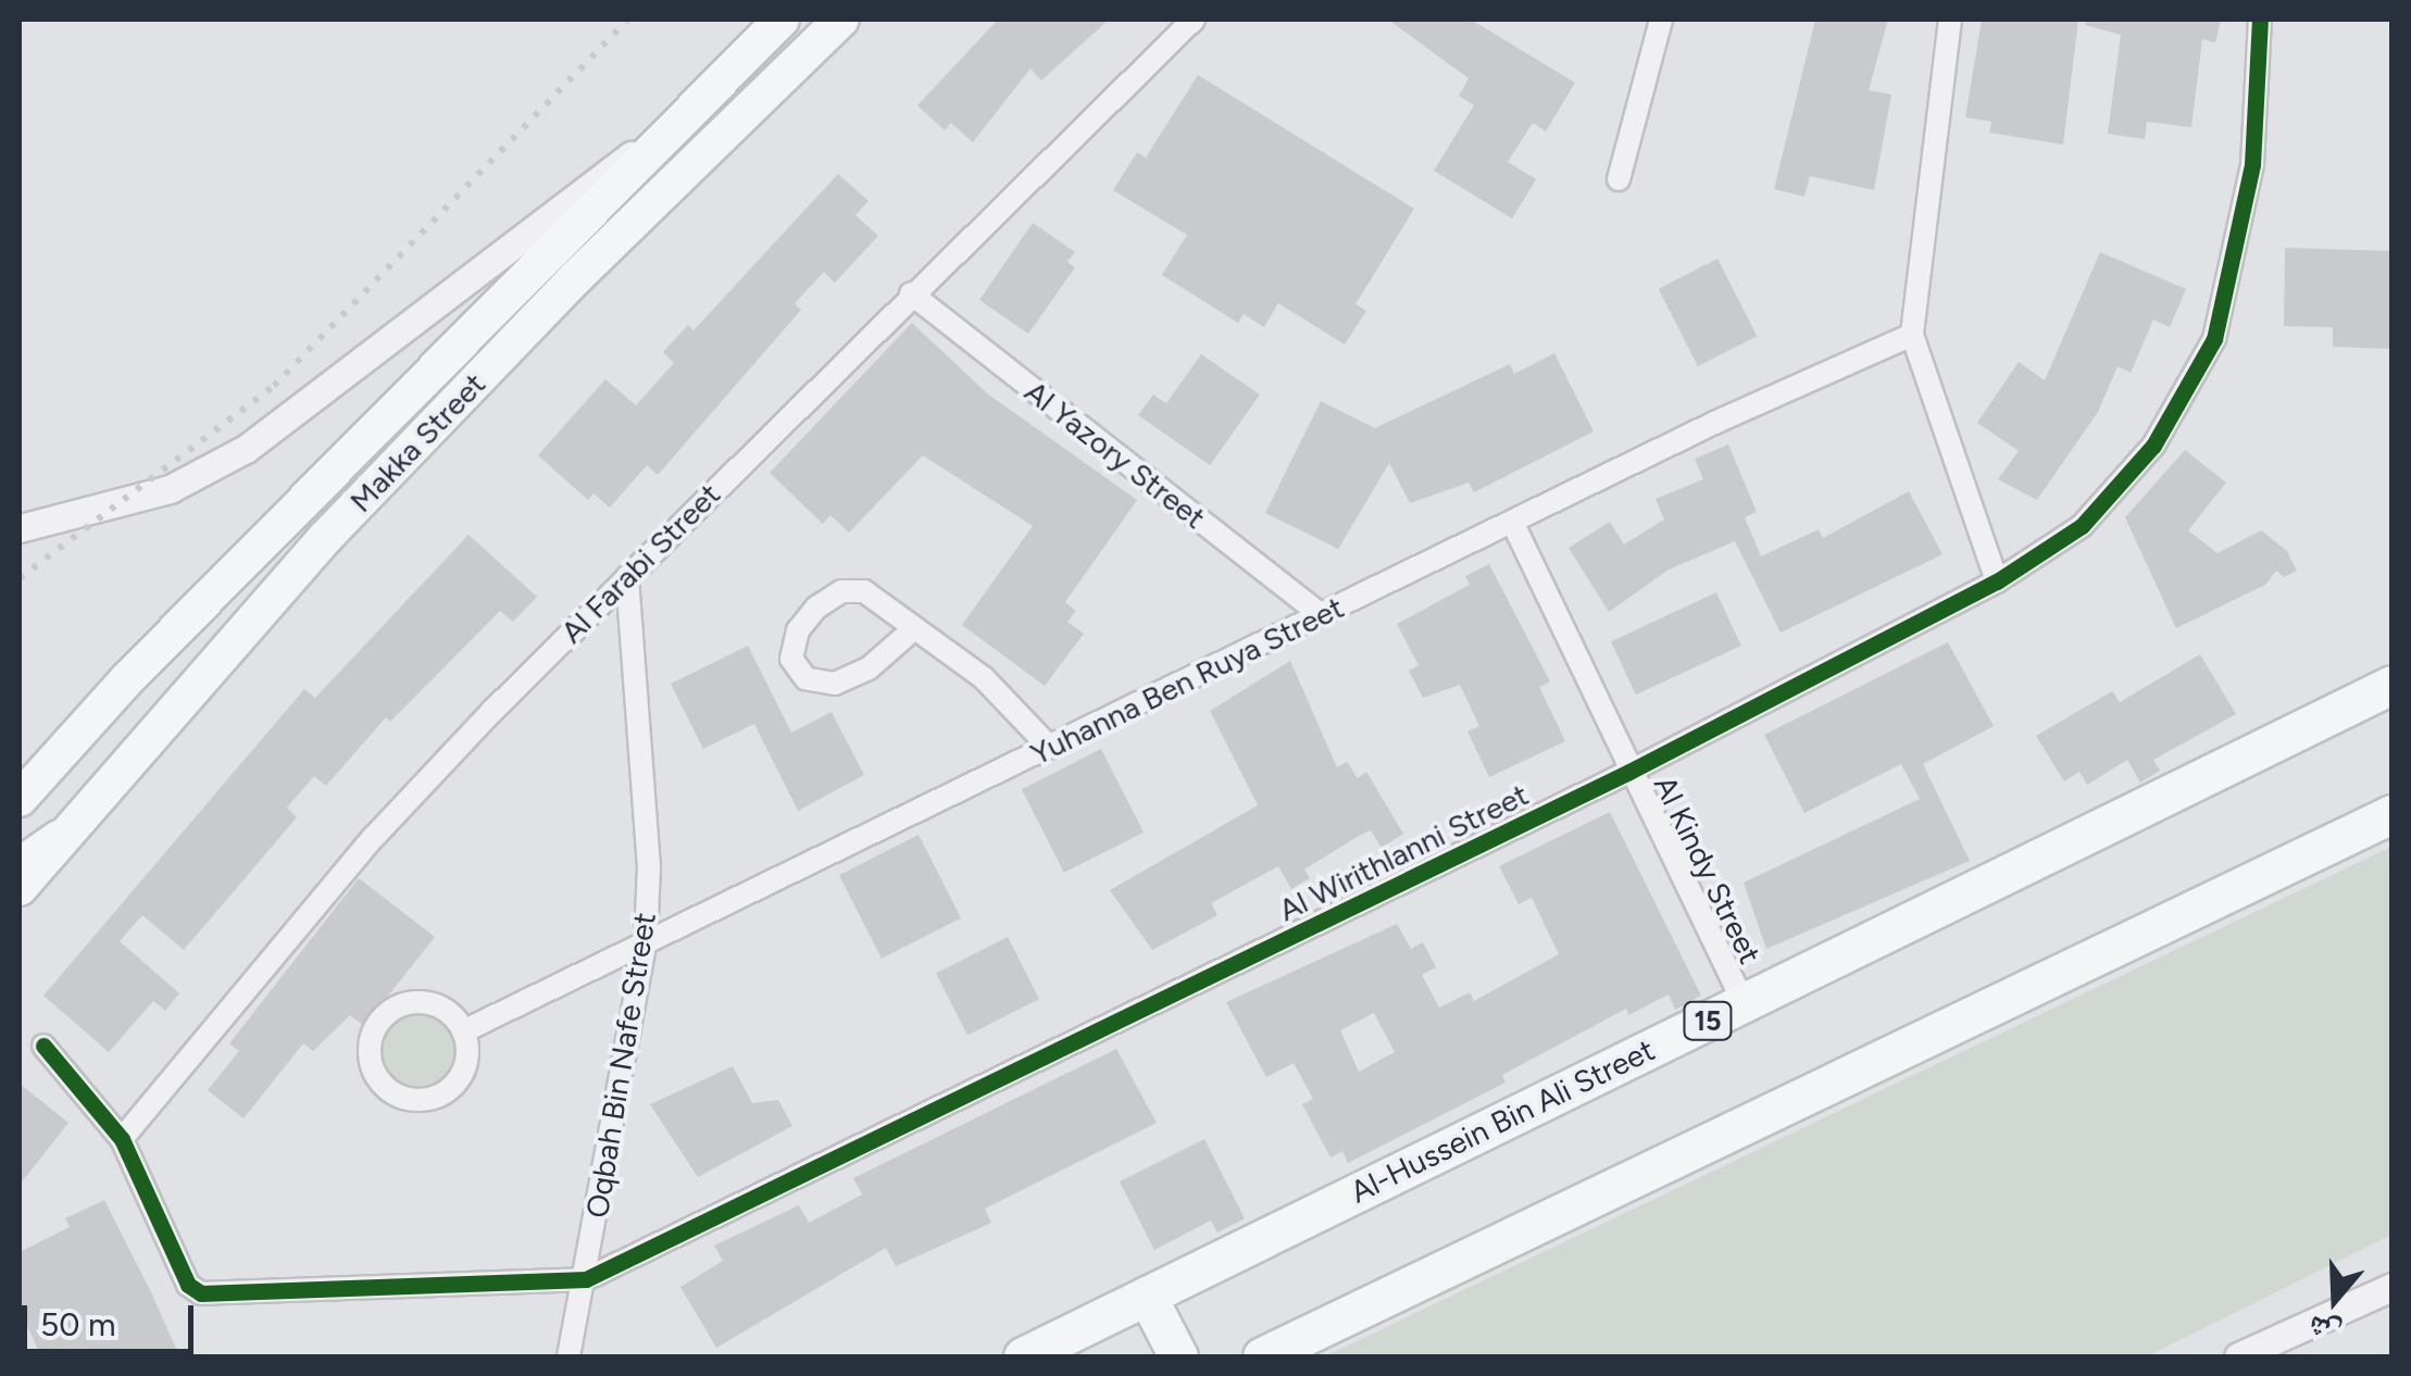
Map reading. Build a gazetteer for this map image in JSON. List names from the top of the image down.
{
  "streets": {
    "highway": ["15", "Al-Hussein Bin Ali Street"],
    "main road": ["Makka Street"],
    "street": [
      "Al Yazory Street",
      "Al Farabi Street",
      "Yuhanna Ben Ruya Street",
      "Al Wirithlanni Street",
      "Al Kindy Street",
      "Oqbah Bin Nafe Street"
    ]
  },
  "crossings": [
    ["Al Yazory Street", "Al Farabi Street"],
    ["Al Yazory Street", "Yuhanna Ben Ruya Street"],
    ["Al Farabi Street", "Al Wirithlanni Street"],
    ["Al Farabi Street", "Oqbah Bin Nafe Street"],
    ["Yuhanna Ben Ruya Street", "Al Kindy Street"],
    ["Yuhanna Ben Ruya Street", "Oqbah Bin Nafe Street"],
    ["Al Wirithlanni Street", "Al Kindy Street"],
    ["Al Wirithlanni Street", "Oqbah Bin Nafe Street"],
    ["Al Kindy Street", "Al-Hussein Bin Ali Street"]
  ],
  "scale_bar": "50 m",
  "north": "bottom"
}
